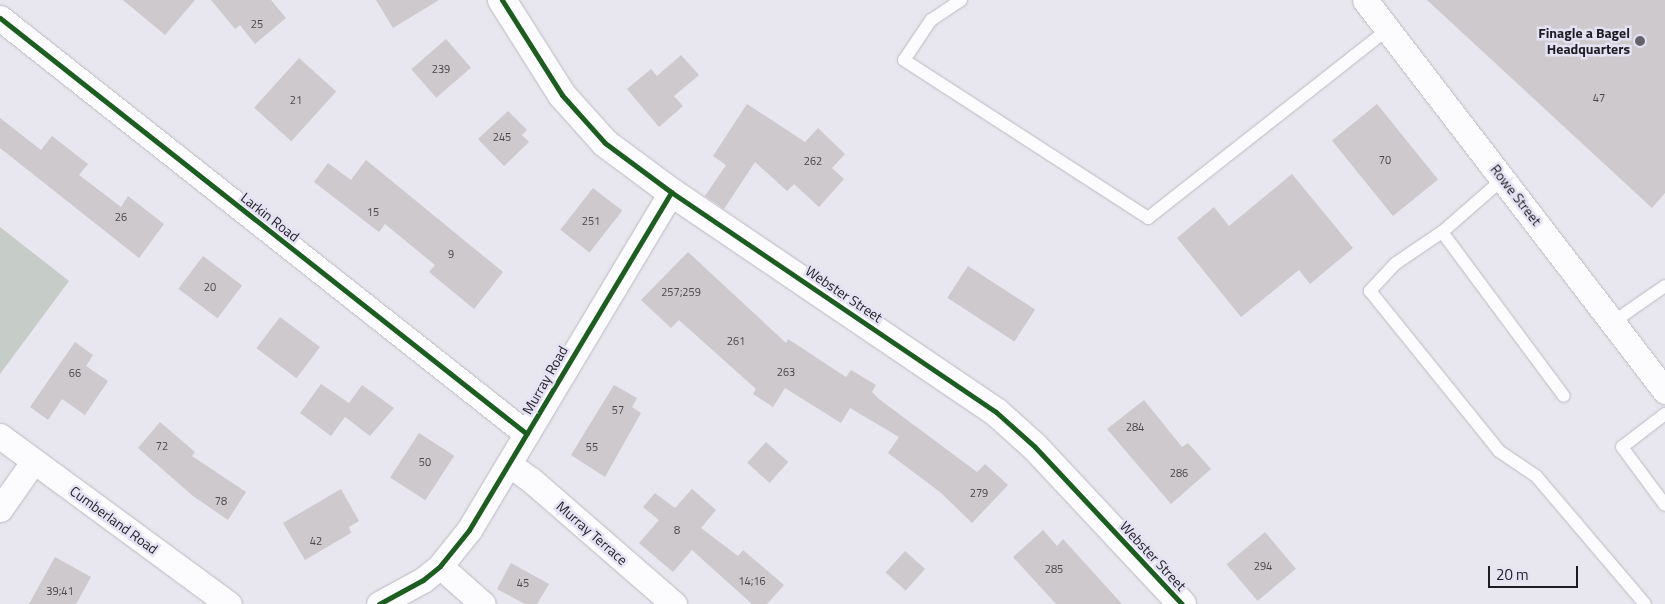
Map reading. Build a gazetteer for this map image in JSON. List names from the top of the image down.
{
  "streets": {
    "street": [
      "Rowe Street",
      "Larkin Road",
      "Webster Street",
      "Murray Road",
      "Cumberland Road",
      "Murray Terrace"
    ]
  },
  "crossings": [
    ["Larkin Road", "Murray Road"],
    ["Webster Street", "Murray Road"],
    ["Murray Road", "Murray Terrace"]
  ],
  "places": ["Finagle a Bagel Headquarters"],
  "house_numbers": [
    "25",
    "239",
    "47",
    "21",
    "245",
    "70",
    "262",
    "15",
    "26",
    "251",
    "9",
    "20",
    "257;259",
    "261",
    "263",
    "66",
    "57",
    "284",
    "72",
    "55",
    "50",
    "286",
    "279",
    "78",
    "8",
    "42",
    "294",
    "285",
    "14;16",
    "45",
    "39;41"
  ],
  "scale_bar": "20 m"
}
